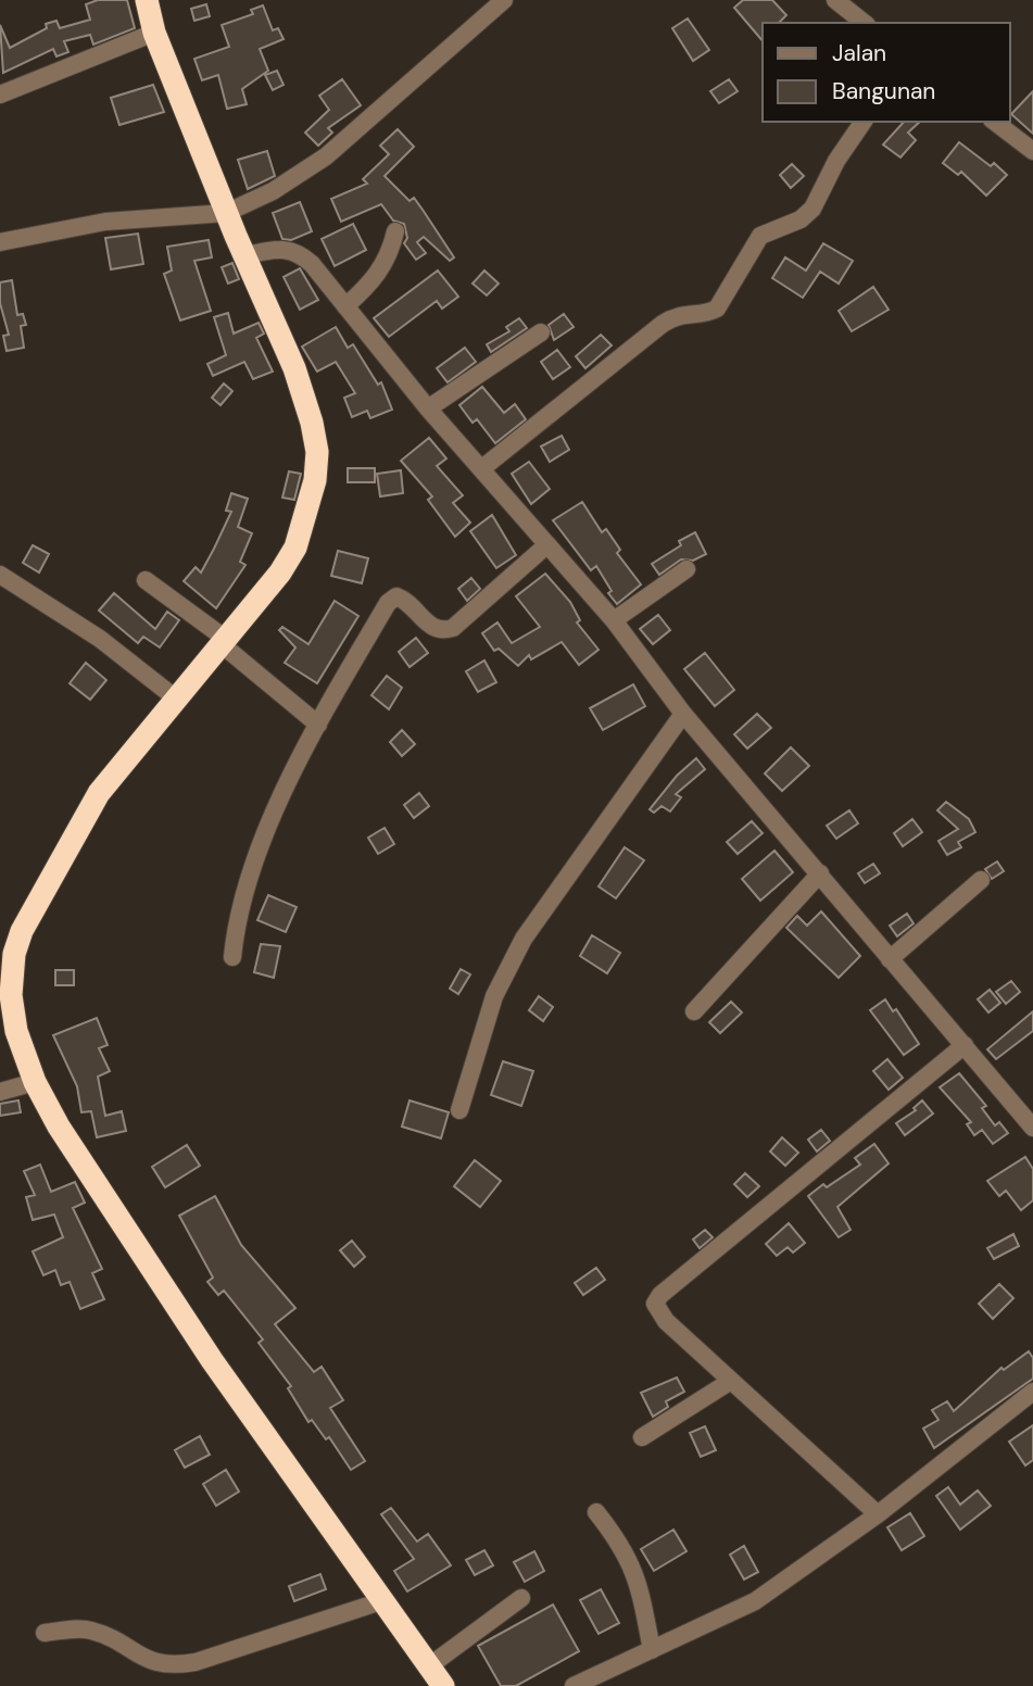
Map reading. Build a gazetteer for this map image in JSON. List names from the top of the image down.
{
  "legend": ["Jalan", "Bangunan"]
}
